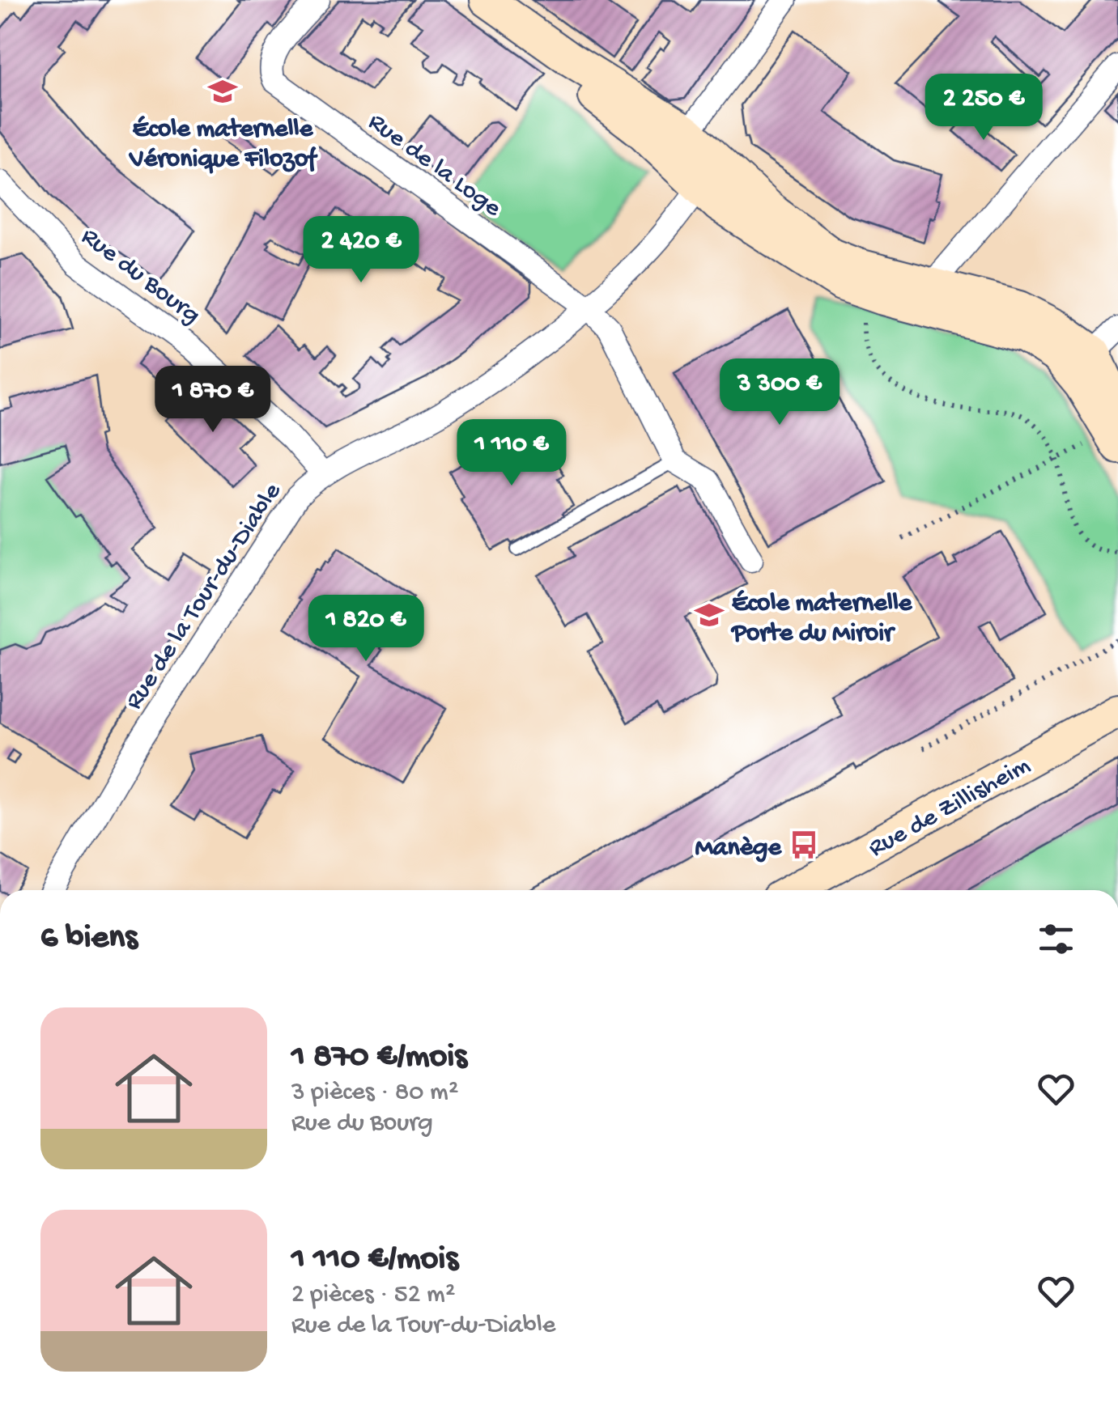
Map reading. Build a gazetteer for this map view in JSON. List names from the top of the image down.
{
  "streets": {
    "main road": ["Rue de Zillisheim"],
    "street": ["Rue de la Loge", "Rue du Bourg", "Rue de la Tour-du-Diable"]
  },
  "crossings": [
    ["Rue de la Loge", "Rue de la Tour-du-Diable"],
    ["Rue du Bourg", "Rue de la Tour-du-Diable"]
  ],
  "places": {
    "school or university": ["École maternelle Véronique Filozof", "École maternelle Porte du Miroir"],
    "bus stop": ["Manège"]
  },
  "page": {
    "price": [
      "2 250 €",
      "2 420 €",
      "3 300 €",
      "1 870 €",
      "1 110 €",
      "1 820 €"
    ],
    "heading": "6 biens",
    "list": [
      {
        "name": "1 870 €/mois",
        "note": "3 pièces · 80 m² · Rue du Bourg"
      },
      {
        "name": "1 110 €/mois",
        "note": "2 pièces · 52 m² · Rue de la Tour-du-Diable"
      }
    ]
  }
}
